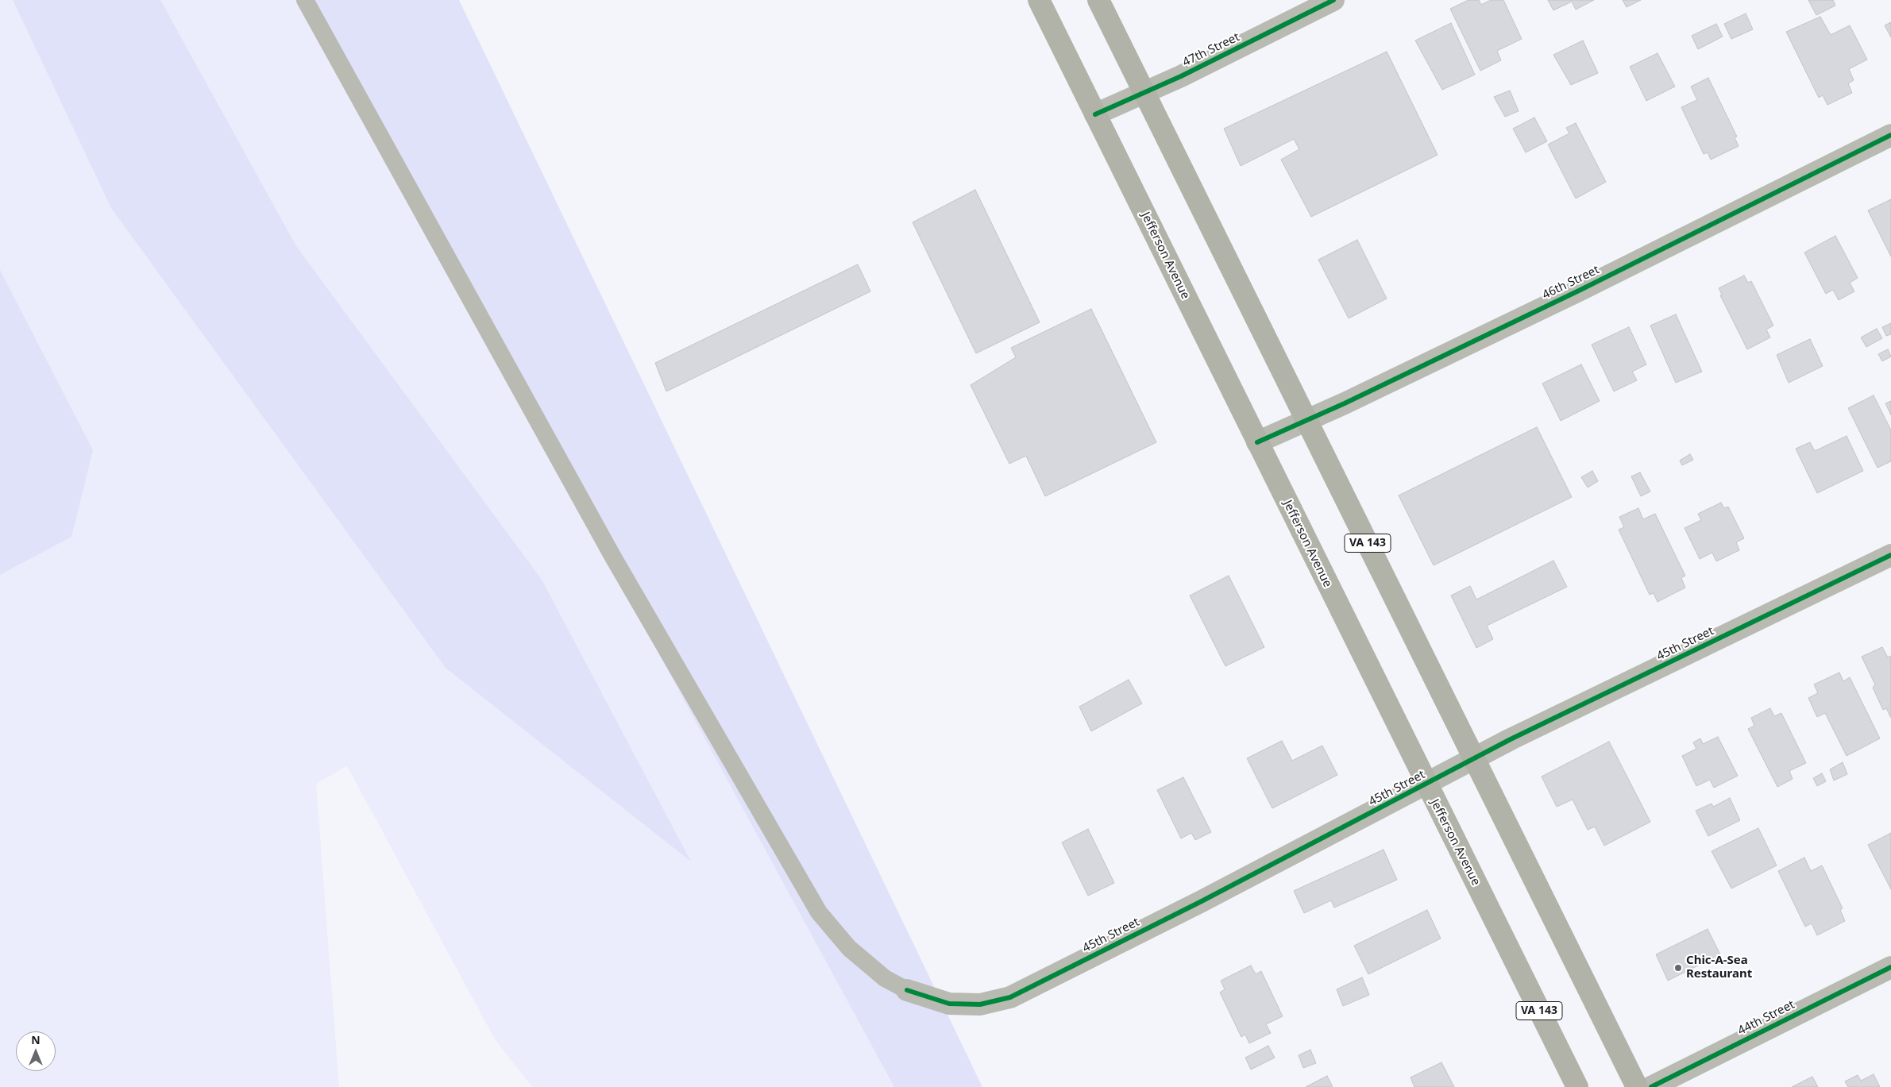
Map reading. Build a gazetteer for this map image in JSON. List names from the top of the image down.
{
  "streets": {
    "main road": ["Jefferson Avenue", "VA 143"],
    "street": [
      "47th Street",
      "46th Street",
      "45th Street",
      "44th Street"
    ]
  },
  "crossings": [
    ["47th Street", "Jefferson Avenue"],
    ["47th Street", "VA 143"],
    ["Jefferson Avenue", "46th Street"],
    ["Jefferson Avenue", "45th Street"],
    ["46th Street", "VA 143"],
    ["VA 143", "45th Street"]
  ],
  "places": ["Chic-A-Sea Restaurant"],
  "north": "top"
}
